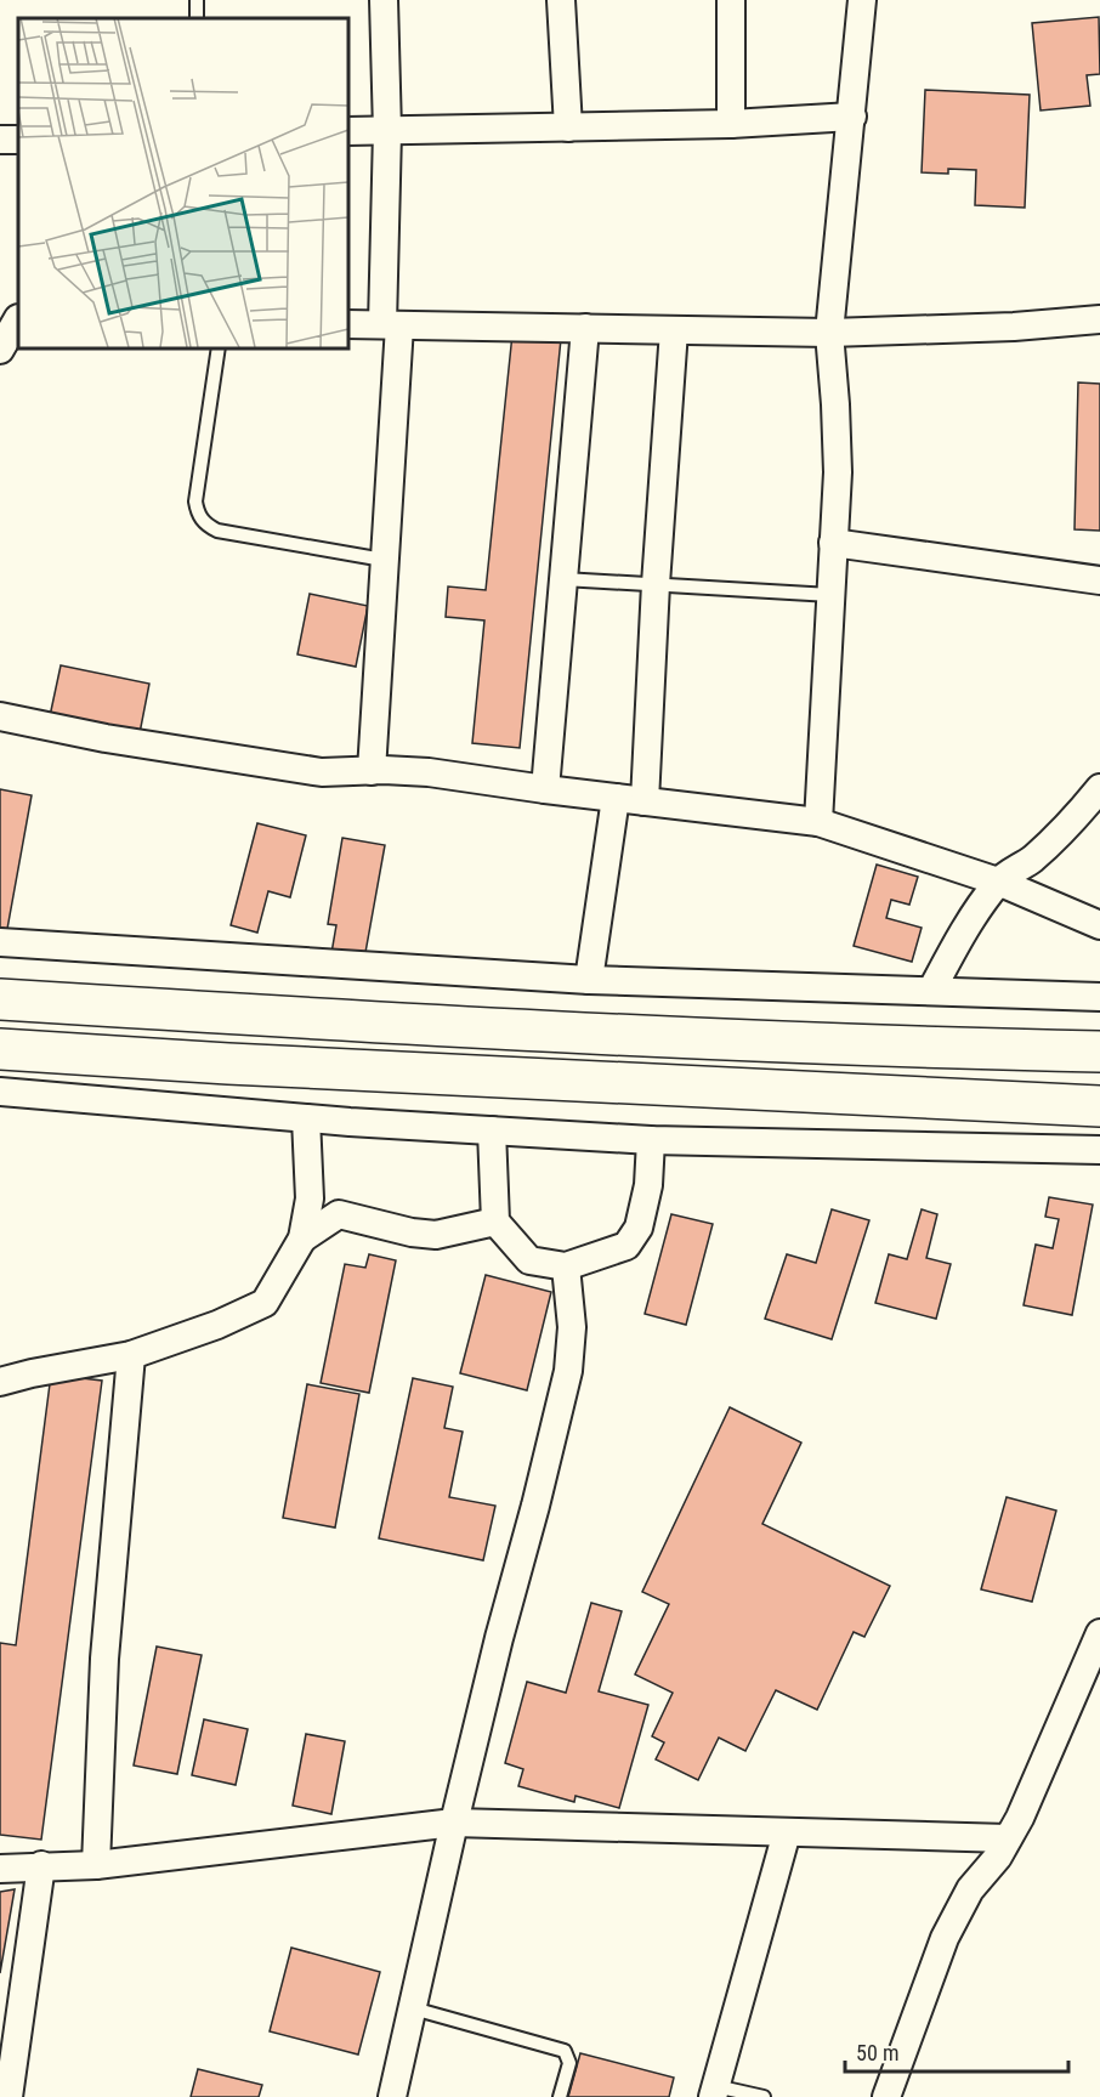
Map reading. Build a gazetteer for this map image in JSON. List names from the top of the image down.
{
  "scale_bar": "50 m"
}
